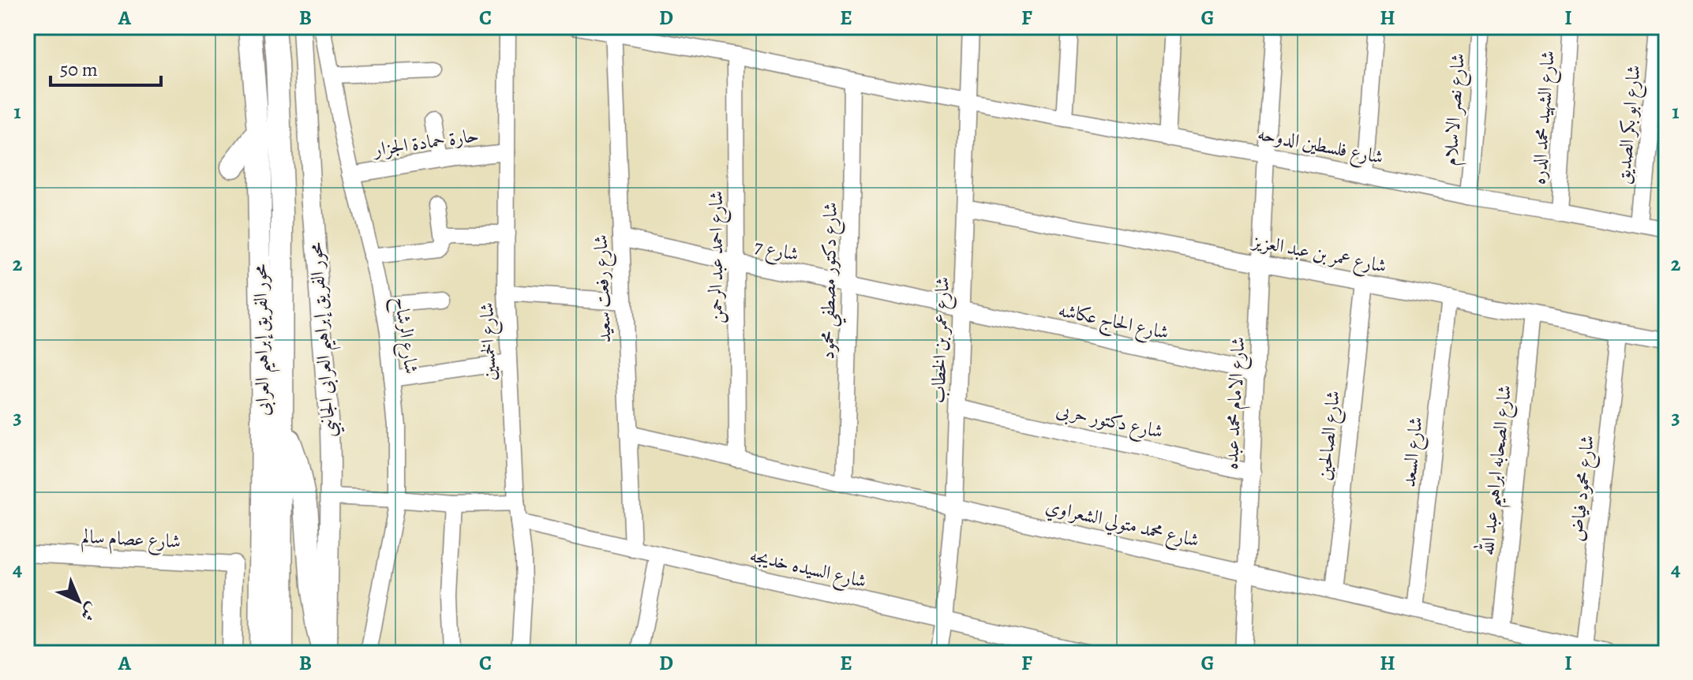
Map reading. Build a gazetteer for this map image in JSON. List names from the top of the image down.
{
  "streets": {
    "main road": ["محور الفريق إبراهيم العرابى"],
    "street": [
      "شارع نصر الاسلام",
      "شارع الشهيد محمد الدره",
      "شارع ابو بكر الصديق",
      "حارة حمادة الجزار",
      "شارع فلسطين الدوحه",
      "شارع 7",
      "شارع عمر بن عبد العزيز",
      "شارع احمد عبد الرحمن",
      "شارع دكتور مصطفي محمود",
      "شارع رفعت سعيد",
      "شارع الحاج عكاشه",
      "شارع الرشاح",
      "محور الفريق إبراهيم العرابى الجانبي",
      "شارع عمر بن الخطاب",
      "شارع الخمسين",
      "شارع الامام محمد عبده",
      "شارع دكتور حربى",
      "شارع الصالحين",
      "شارع السعد",
      "شارع الصحابه ابراهيم عبد الله",
      "شارع محمود فياض",
      "شارع محمد متولي الشعراوي",
      "شارع عصام سالم",
      "شارع السيده خديجه"
    ]
  },
  "crossings": [
    ["شارع نصر الاسلام", "شارع فلسطين الدوحه"],
    ["شارع الشهيد محمد الدره", "شارع فلسطين الدوحه"],
    ["شارع ابو بكر الصديق", "شارع فلسطين الدوحه"],
    ["حارة حمادة الجزار", "شارع الرشاح"],
    ["حارة حمادة الجزار", "شارع الخمسين"],
    ["شارع فلسطين الدوحه", "شارع احمد عبد الرحمن"],
    ["شارع فلسطين الدوحه", "شارع دكتور مصطفي محمود"],
    ["شارع فلسطين الدوحه", "شارع رفعت سعيد"],
    ["شارع فلسطين الدوحه", "شارع عمر بن الخطاب"],
    ["شارع فلسطين الدوحه", "شارع الامام محمد عبده"],
    ["شارع 7", "شارع احمد عبد الرحمن"],
    ["شارع 7", "شارع دكتور مصطفي محمود"],
    ["شارع 7", "شارع رفعت سعيد"],
    ["شارع 7", "شارع الحاج عكاشه"],
    ["شارع 7", "شارع عمر بن الخطاب"],
    ["شارع عمر بن عبد العزيز", "شارع عمر بن الخطاب"],
    ["شارع عمر بن عبد العزيز", "شارع الامام محمد عبده"],
    ["شارع عمر بن عبد العزيز", "شارع الصالحين"],
    ["شارع عمر بن عبد العزيز", "شارع السعد"],
    ["شارع عمر بن عبد العزيز", "شارع الصحابه ابراهيم عبد الله"],
    ["شارع عمر بن عبد العزيز", "شارع محمود فياض"],
    ["شارع احمد عبد الرحمن", "شارع محمد متولي الشعراوي"],
    ["شارع دكتور مصطفي محمود", "شارع محمد متولي الشعراوي"],
    ["شارع رفعت سعيد", "شارع محمد متولي الشعراوي"],
    ["شارع رفعت سعيد", "شارع السيده خديجه"],
    ["شارع الحاج عكاشه", "شارع عمر بن الخطاب"],
    ["شارع الحاج عكاشه", "شارع الامام محمد عبده"],
    ["شارع عمر بن الخطاب", "شارع دكتور حربى"],
    ["شارع عمر بن الخطاب", "شارع محمد متولي الشعراوي"],
    ["شارع عمر بن الخطاب", "شارع السيده خديجه"],
    ["شارع الخمسين", "شارع السيده خديجه"],
    ["شارع الامام محمد عبده", "شارع دكتور حربى"],
    ["شارع الامام محمد عبده", "شارع محمد متولي الشعراوي"],
    ["شارع الصالحين", "شارع محمد متولي الشعراوي"],
    ["شارع السعد", "شارع محمد متولي الشعراوي"],
    ["شارع الصحابه ابراهيم عبد الله", "شارع محمد متولي الشعراوي"],
    ["شارع محمود فياض", "شارع محمد متولي الشعراوي"]
  ],
  "scale_bar": "50 m",
  "north": "bottom right",
  "grid": {
    "columns": [
      "A",
      "B",
      "C",
      "D",
      "E",
      "F",
      "G",
      "H",
      "I"
    ],
    "rows": [
      "1",
      "2",
      "3",
      "4"
    ]
  }
}
